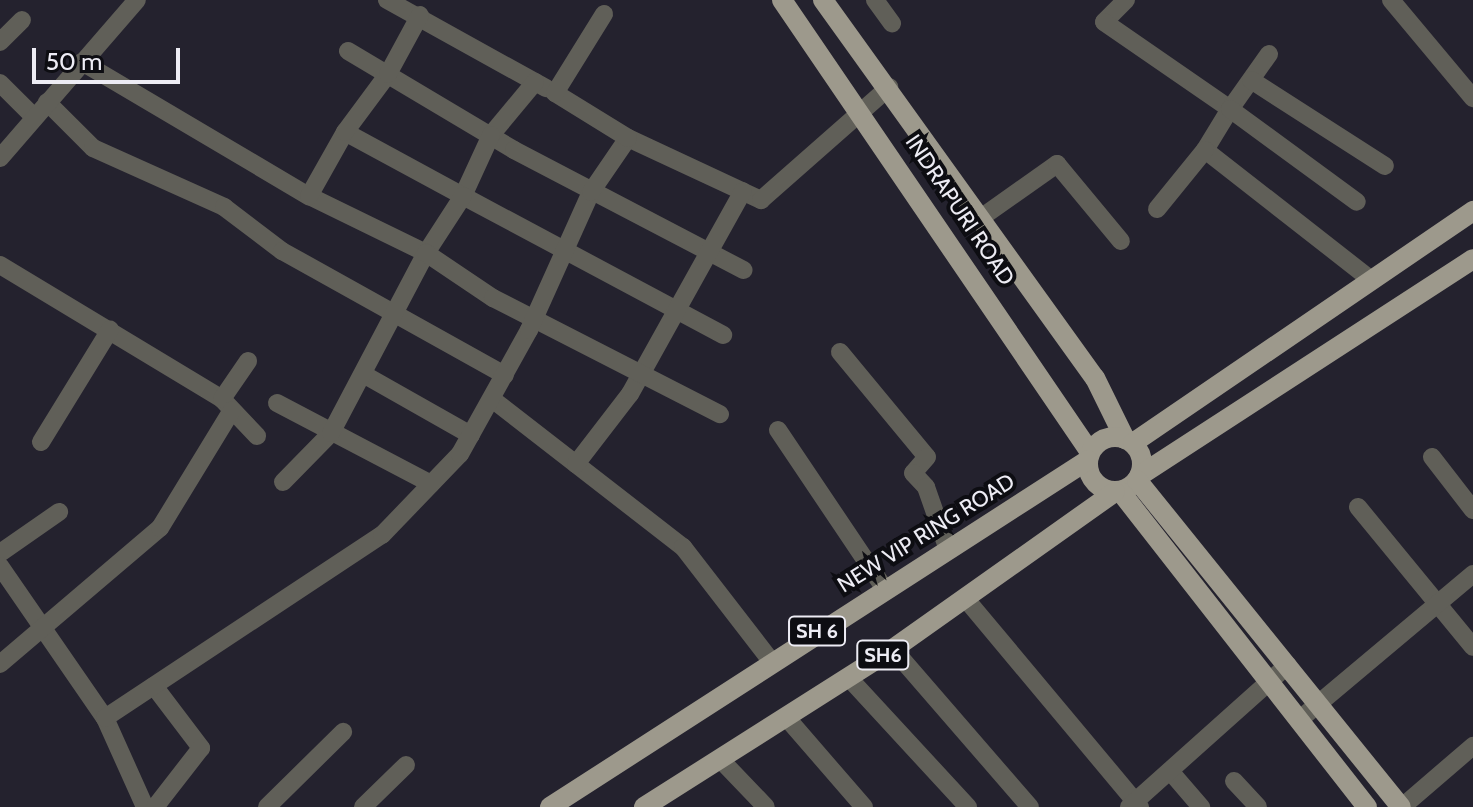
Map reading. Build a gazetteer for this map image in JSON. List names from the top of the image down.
{
  "streets": {
    "main road": [
      "INDRAPURI ROAD",
      "NEW VIP RING ROAD",
      "SH 6",
      "SH6"
    ]
  },
  "crossings": [
    ["INDRAPURI ROAD", "NEW VIP RING ROAD"],
    ["INDRAPURI ROAD", "SH6"]
  ],
  "scale_bar": "50 m"
}
